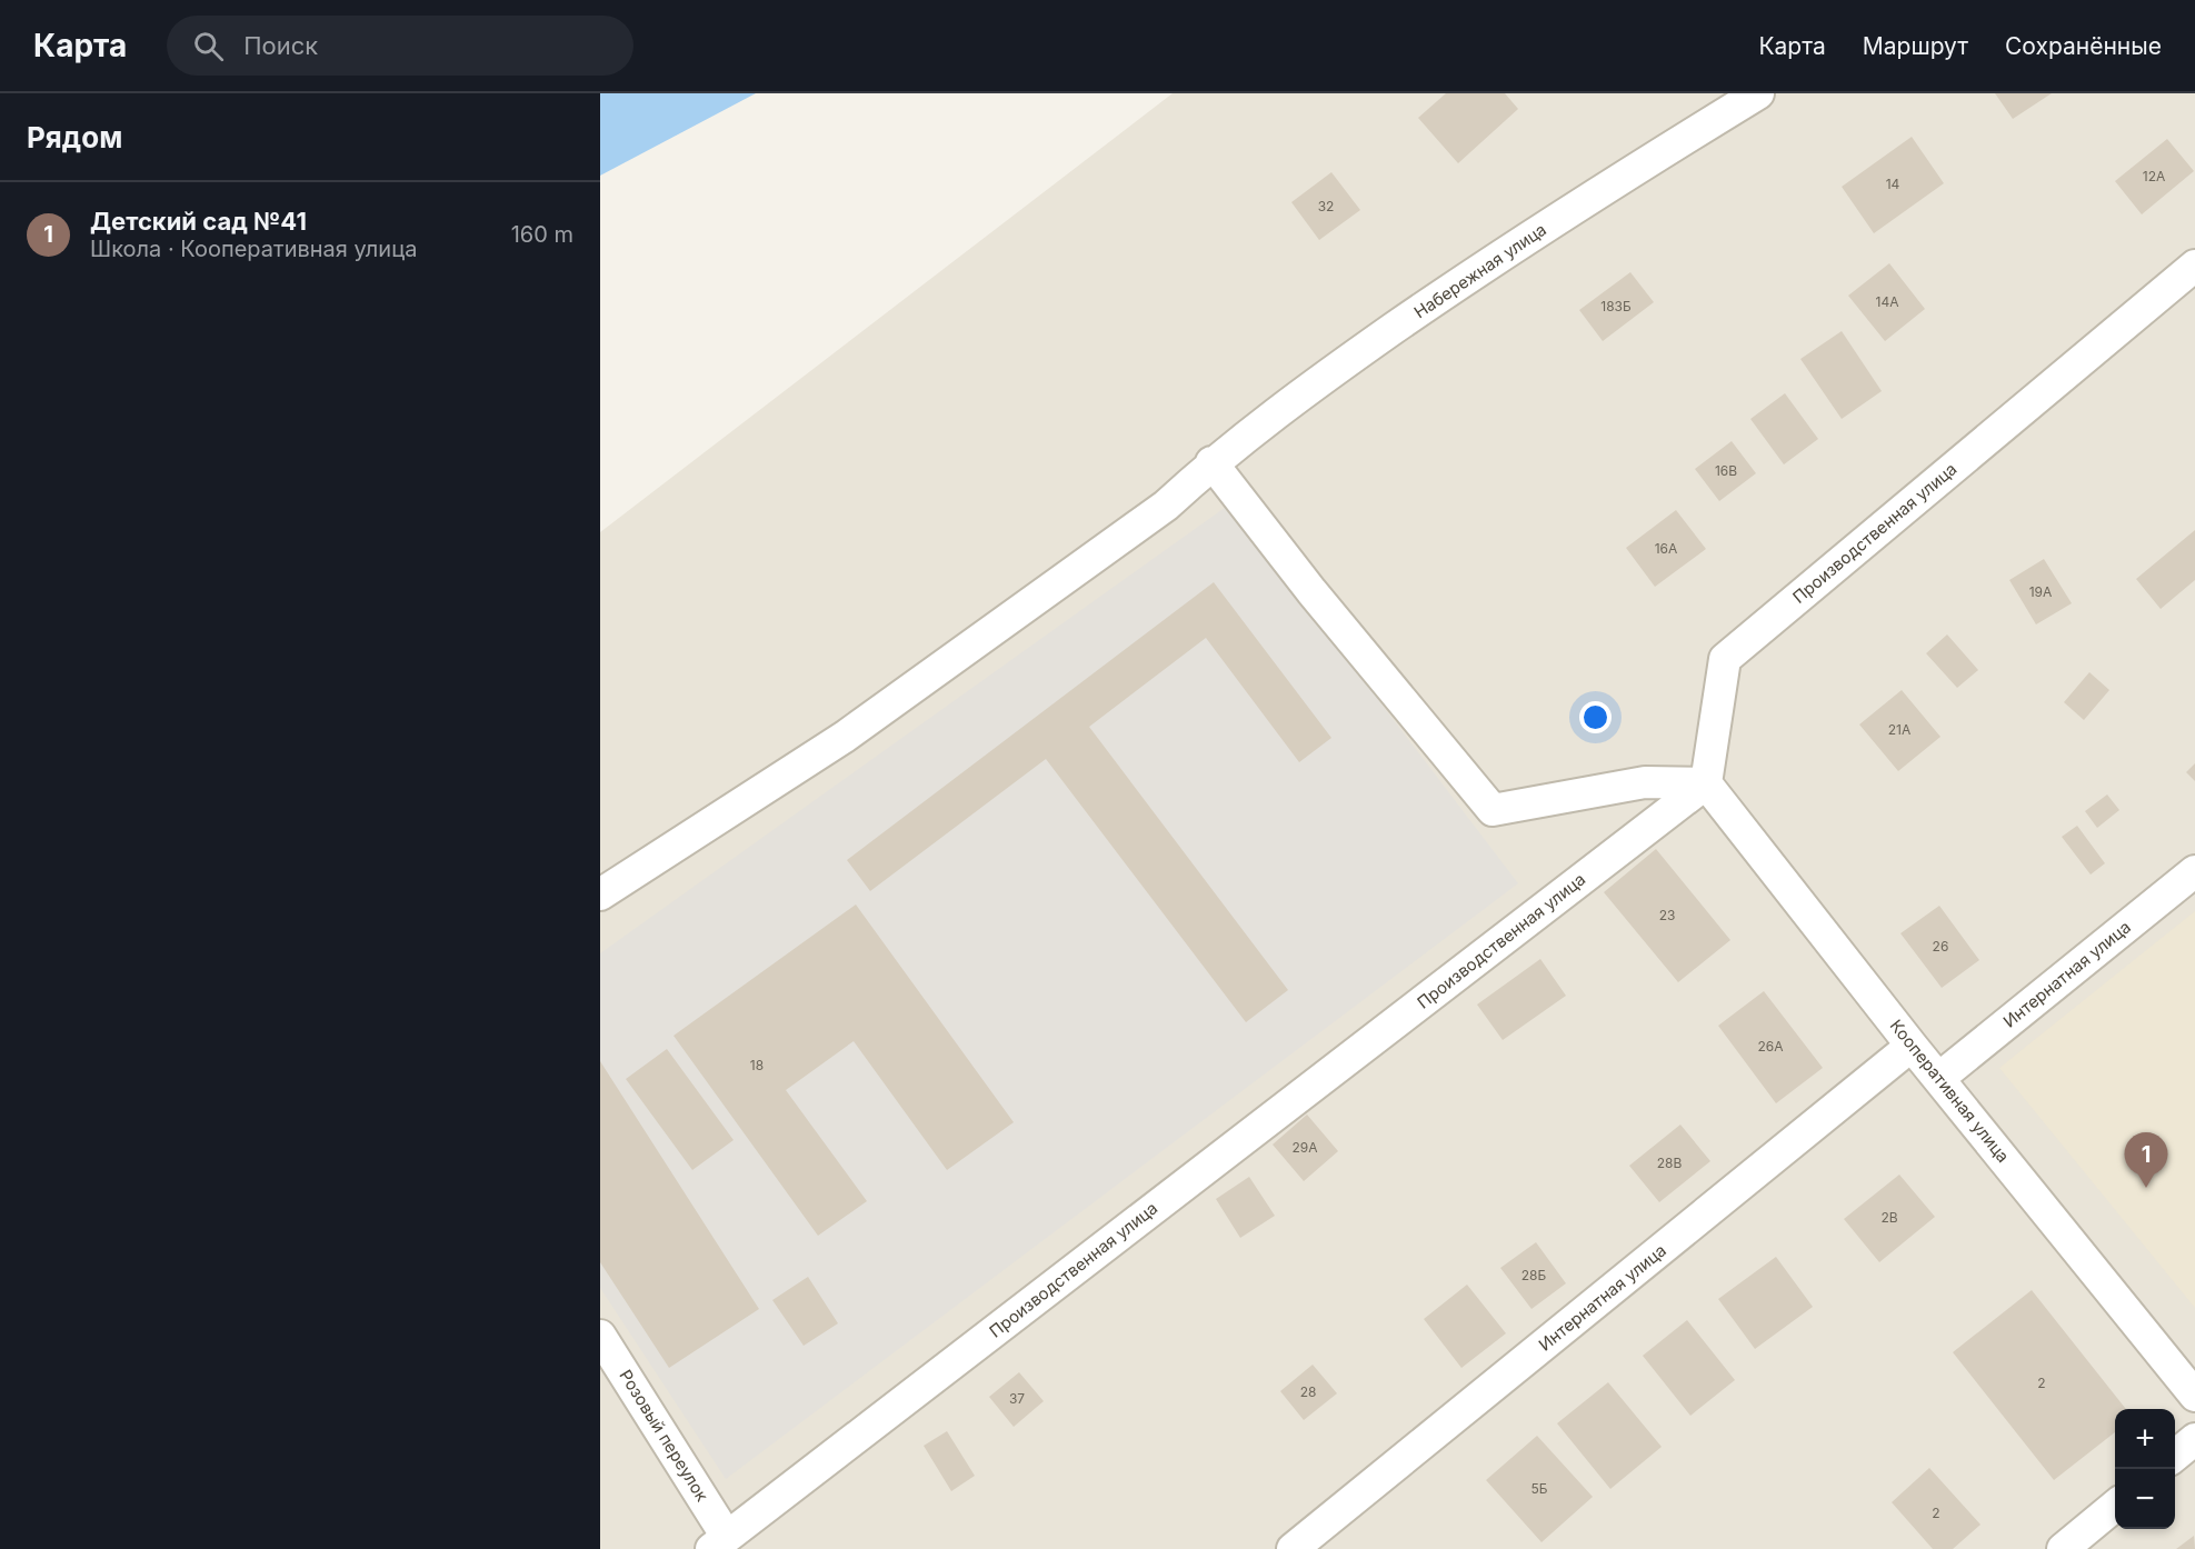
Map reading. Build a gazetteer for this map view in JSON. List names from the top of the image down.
{
  "streets": {
    "street": [
      "Набережная улица",
      "Производственная улица",
      "Интернатная улица",
      "Кооперативная улица",
      "Розовый переулок"
    ]
  },
  "crossings": [
    ["Производственная улица", "Кооперативная улица"],
    ["Производственная улица", "Розовый переулок"],
    ["Интернатная улица", "Кооперативная улица"]
  ],
  "house_numbers": [
    "12А",
    "14",
    "32",
    "14А",
    "183Б",
    "16В",
    "16А",
    "19А",
    "21А",
    "23",
    "26",
    "26А",
    "18",
    "29А",
    "28В",
    "2В",
    "28Б",
    "2",
    "28",
    "37",
    "5Б",
    "2"
  ],
  "page": {
    "header": "Карта",
    "search": "Поиск",
    "nav": ["Карта", "Маршрут", "Сохранённые"],
    "heading": "Рядом",
    "list": [
      {
        "mark": "1",
        "name": "Детский сад №41",
        "note": "Школа · Кооперативная улица",
        "value": "160 m"
      }
    ],
    "pins": "1",
    "map_buttons": ["+", "−"]
  }
}
